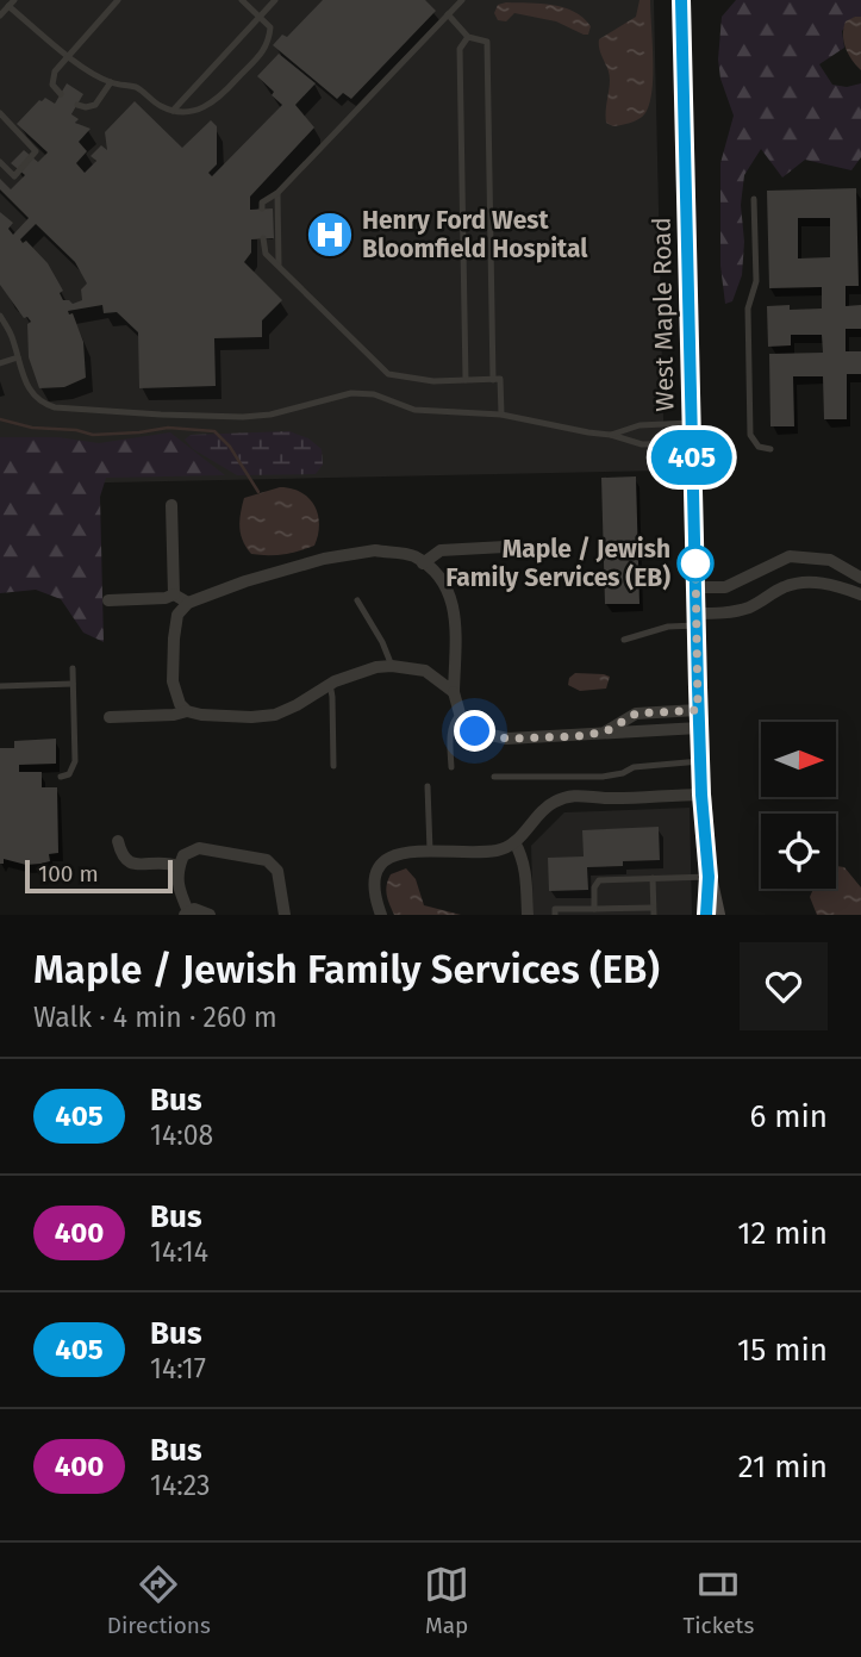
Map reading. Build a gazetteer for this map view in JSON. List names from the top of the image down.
{
  "streets": {
    "main road": ["West Maple Road"]
  },
  "places": {
    "hospital": ["Henry Ford West Bloomfield Hospital"],
    "other": ["Maple / Jewish Family Services (EB)"]
  },
  "lines": ["bus line 405"],
  "scale_bar": "100 m",
  "north": "right",
  "page": {
    "on_map": "405",
    "scale": "100 m",
    "heading": ["Maple / Jewish Family Services (EB)", "Walk · 4 min · 260 m"],
    "list": [
      {
        "mark": "405",
        "name": "Bus",
        "note": "14:08",
        "value": "6 min"
      },
      {
        "mark": "400",
        "name": "Bus",
        "note": "14:14",
        "value": "12 min"
      },
      {
        "mark": "405",
        "name": "Bus",
        "note": "14:17",
        "value": "15 min"
      },
      {
        "mark": "400",
        "name": "Bus",
        "note": "14:23",
        "value": "21 min"
      }
    ],
    "tabs": ["Directions", "Map", "Tickets"]
  }
}
